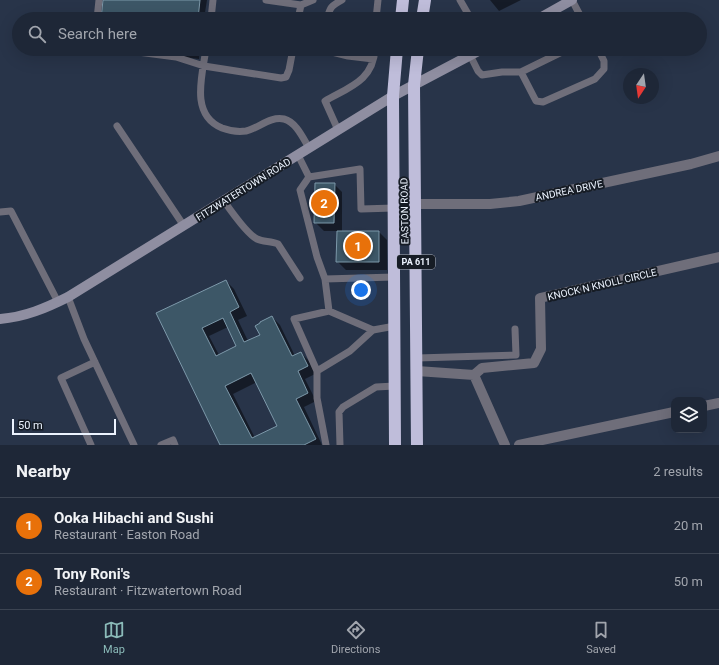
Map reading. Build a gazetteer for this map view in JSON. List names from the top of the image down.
{
  "streets": {
    "highway": ["EASTON ROAD", "PA 611"],
    "street": ["FITZWATERTOWN ROAD", "ANDREA DRIVE", "KNOCK N KNOLL CIRCLE"]
  },
  "crossings": [
    ["FITZWATERTOWN ROAD", "EASTON ROAD"],
    ["ANDREA DRIVE", "EASTON ROAD"],
    ["EASTON ROAD", "KNOCK N KNOLL CIRCLE"]
  ],
  "scale_bar": "50 m",
  "north": "bottom",
  "page": {
    "search": "Search here",
    "pins": ["2", "1"],
    "scale": "50 m",
    "heading": ["Nearby", "2 results"],
    "list": [
      {
        "mark": "1",
        "name": "Ooka Hibachi and Sushi",
        "note": "Restaurant · Easton Road",
        "value": "20 m"
      },
      {
        "mark": "2",
        "name": "Tony Roni's",
        "note": "Restaurant · Fitzwatertown Road",
        "value": "50 m"
      }
    ],
    "nav": ["Map", "Directions", "Saved"]
  }
}
